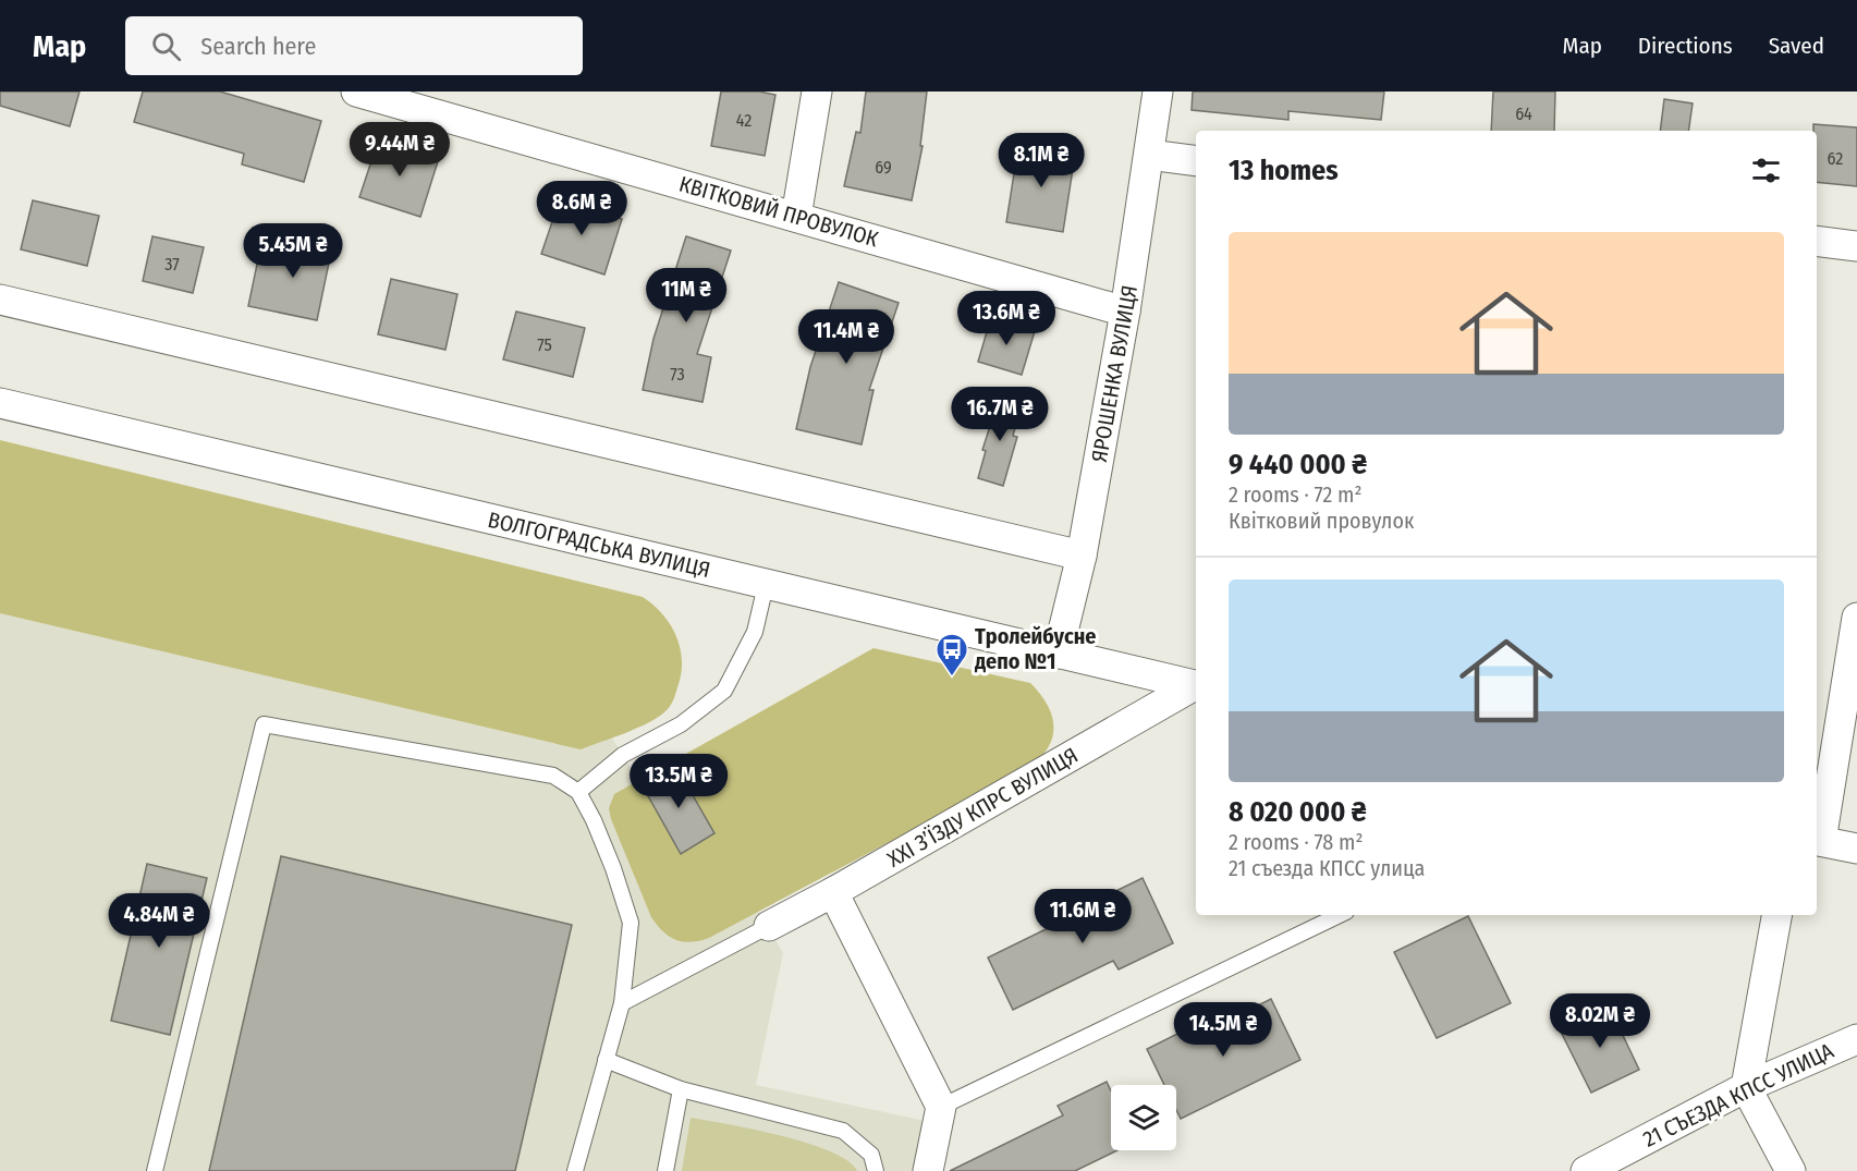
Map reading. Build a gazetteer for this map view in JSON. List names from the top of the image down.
{
  "streets": {
    "street": [
      "КВІТКОВИЙ ПРОВУЛОК",
      "ЯРОШЕНКА ВУЛИЦЯ",
      "ВОЛГОГРАДСЬКА ВУЛИЦЯ",
      "XXI З’ЇЗДУ КПРС ВУЛИЦЯ",
      "21 СЪЕЗДА КПСС УЛИЦА"
    ]
  },
  "crossings": [
    ["КВІТКОВИЙ ПРОВУЛОК", "ЯРОШЕНКА ВУЛИЦЯ"],
    ["ЯРОШЕНКА ВУЛИЦЯ", "ВОЛГОГРАДСЬКА ВУЛИЦЯ"]
  ],
  "places": {
    "bus stop": ["Тролейбусне депо №1"]
  },
  "house_numbers": [
    "64",
    "42",
    "62",
    "69",
    "37",
    "75",
    "73"
  ],
  "page": {
    "header": "Map",
    "search": "Search here",
    "nav": ["Map", "Directions", "Saved"],
    "price": [
      "9.44M ₴",
      "8.1M ₴",
      "8.6M ₴",
      "5.45M ₴",
      "11M ₴",
      "13.6M ₴",
      "11.4M ₴",
      "16.7M ₴",
      "13.5M ₴",
      "11.6M ₴",
      "4.84M ₴",
      "8.02M ₴",
      "14.5M ₴"
    ],
    "heading": "13 homes",
    "list": [
      {
        "name": "9 440 000 ₴",
        "note": "2 rooms · 72 m² · Квітковий провулок"
      },
      {
        "name": "8 020 000 ₴",
        "note": "2 rooms · 78 m² · 21 съезда КПСС улица"
      }
    ]
  }
}
